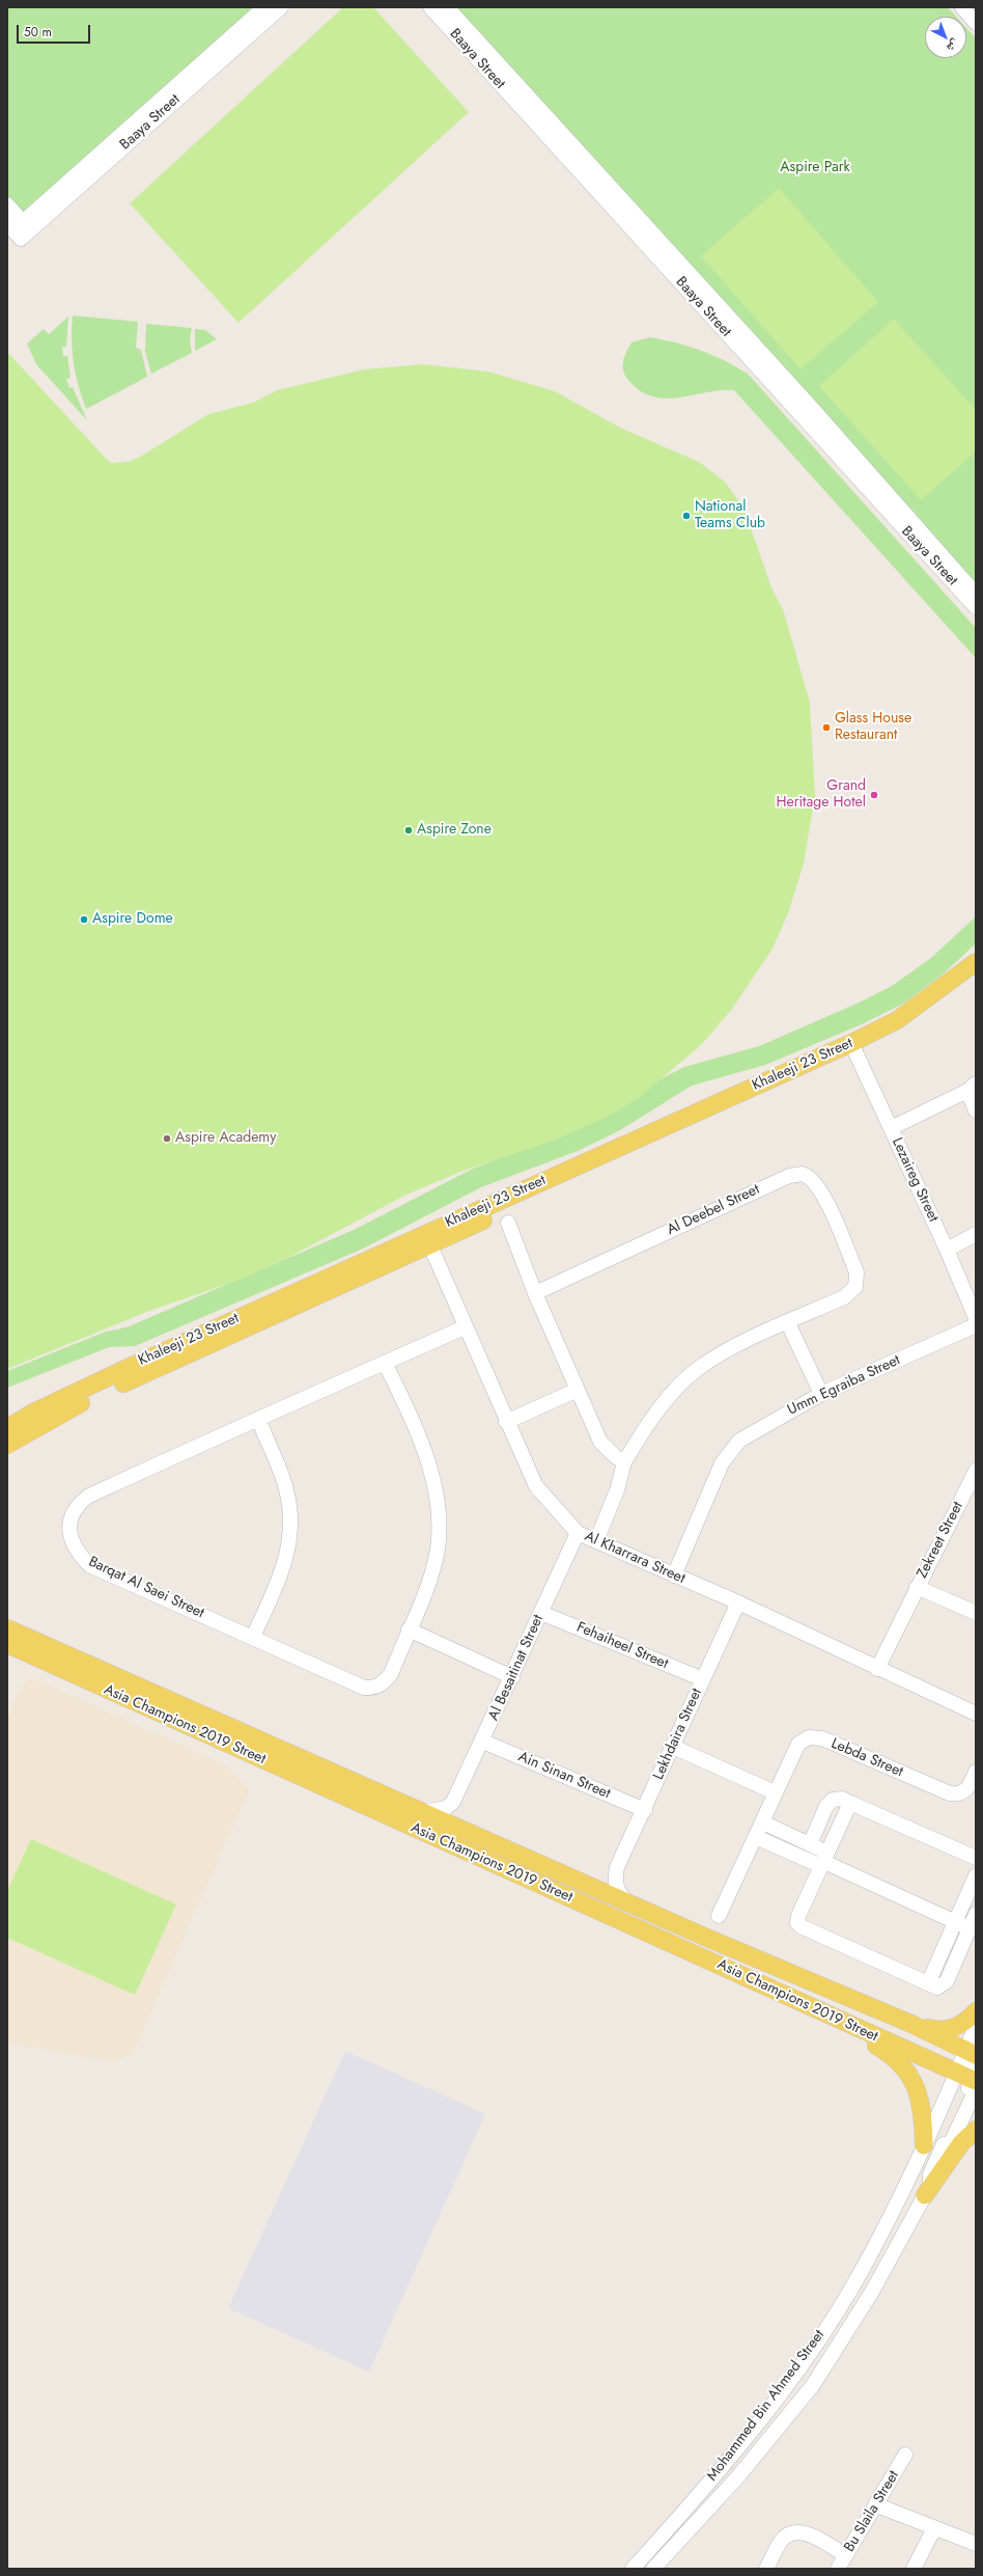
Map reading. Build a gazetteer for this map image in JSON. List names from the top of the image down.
{
  "streets": {
    "main road": ["Khaleeji 23 Street", "Asia Champions 2019 Street"],
    "street": [
      "Baaya Street",
      "Lezaireg Street",
      "Al Deebel Street",
      "Umm Egraiba Street",
      "Zekreet Street",
      "Al Kharrara Street",
      "Barqat Al Saei Street",
      "Fehaiheel Street",
      "Al Besaitinat Street",
      "Lekhdaira Street",
      "Lebda Street",
      "Ain Sinan Street",
      "Mohammed Bin Ahmed Street",
      "Bu Slaila Street"
    ]
  },
  "crossings": [
    ["Khaleeji 23 Street", "Lezaireg Street"],
    ["Khaleeji 23 Street", "Al Kharrara Street"],
    ["Al Deebel Street", "Al Kharrara Street"],
    ["Umm Egraiba Street", "Al Kharrara Street"],
    ["Zekreet Street", "Al Kharrara Street"],
    ["Al Kharrara Street", "Barqat Al Saei Street"],
    ["Al Kharrara Street", "Al Besaitinat Street"],
    ["Al Kharrara Street", "Lekhdaira Street"],
    ["Fehaiheel Street", "Al Besaitinat Street"],
    ["Fehaiheel Street", "Lekhdaira Street"],
    ["Al Besaitinat Street", "Ain Sinan Street"],
    ["Asia Champions 2019 Street", "Lekhdaira Street"],
    ["Asia Champions 2019 Street", "Mohammed Bin Ahmed Street"],
    ["Lekhdaira Street", "Ain Sinan Street"]
  ],
  "parks": ["Aspire Park"],
  "places": [
    "National Teams Club",
    "Glass House Restaurant",
    "Grand Heritage Hotel",
    "Aspire Zone",
    "Aspire Dome",
    "Aspire Academy"
  ],
  "scale_bar": "50 m",
  "north": "bottom right"
}
